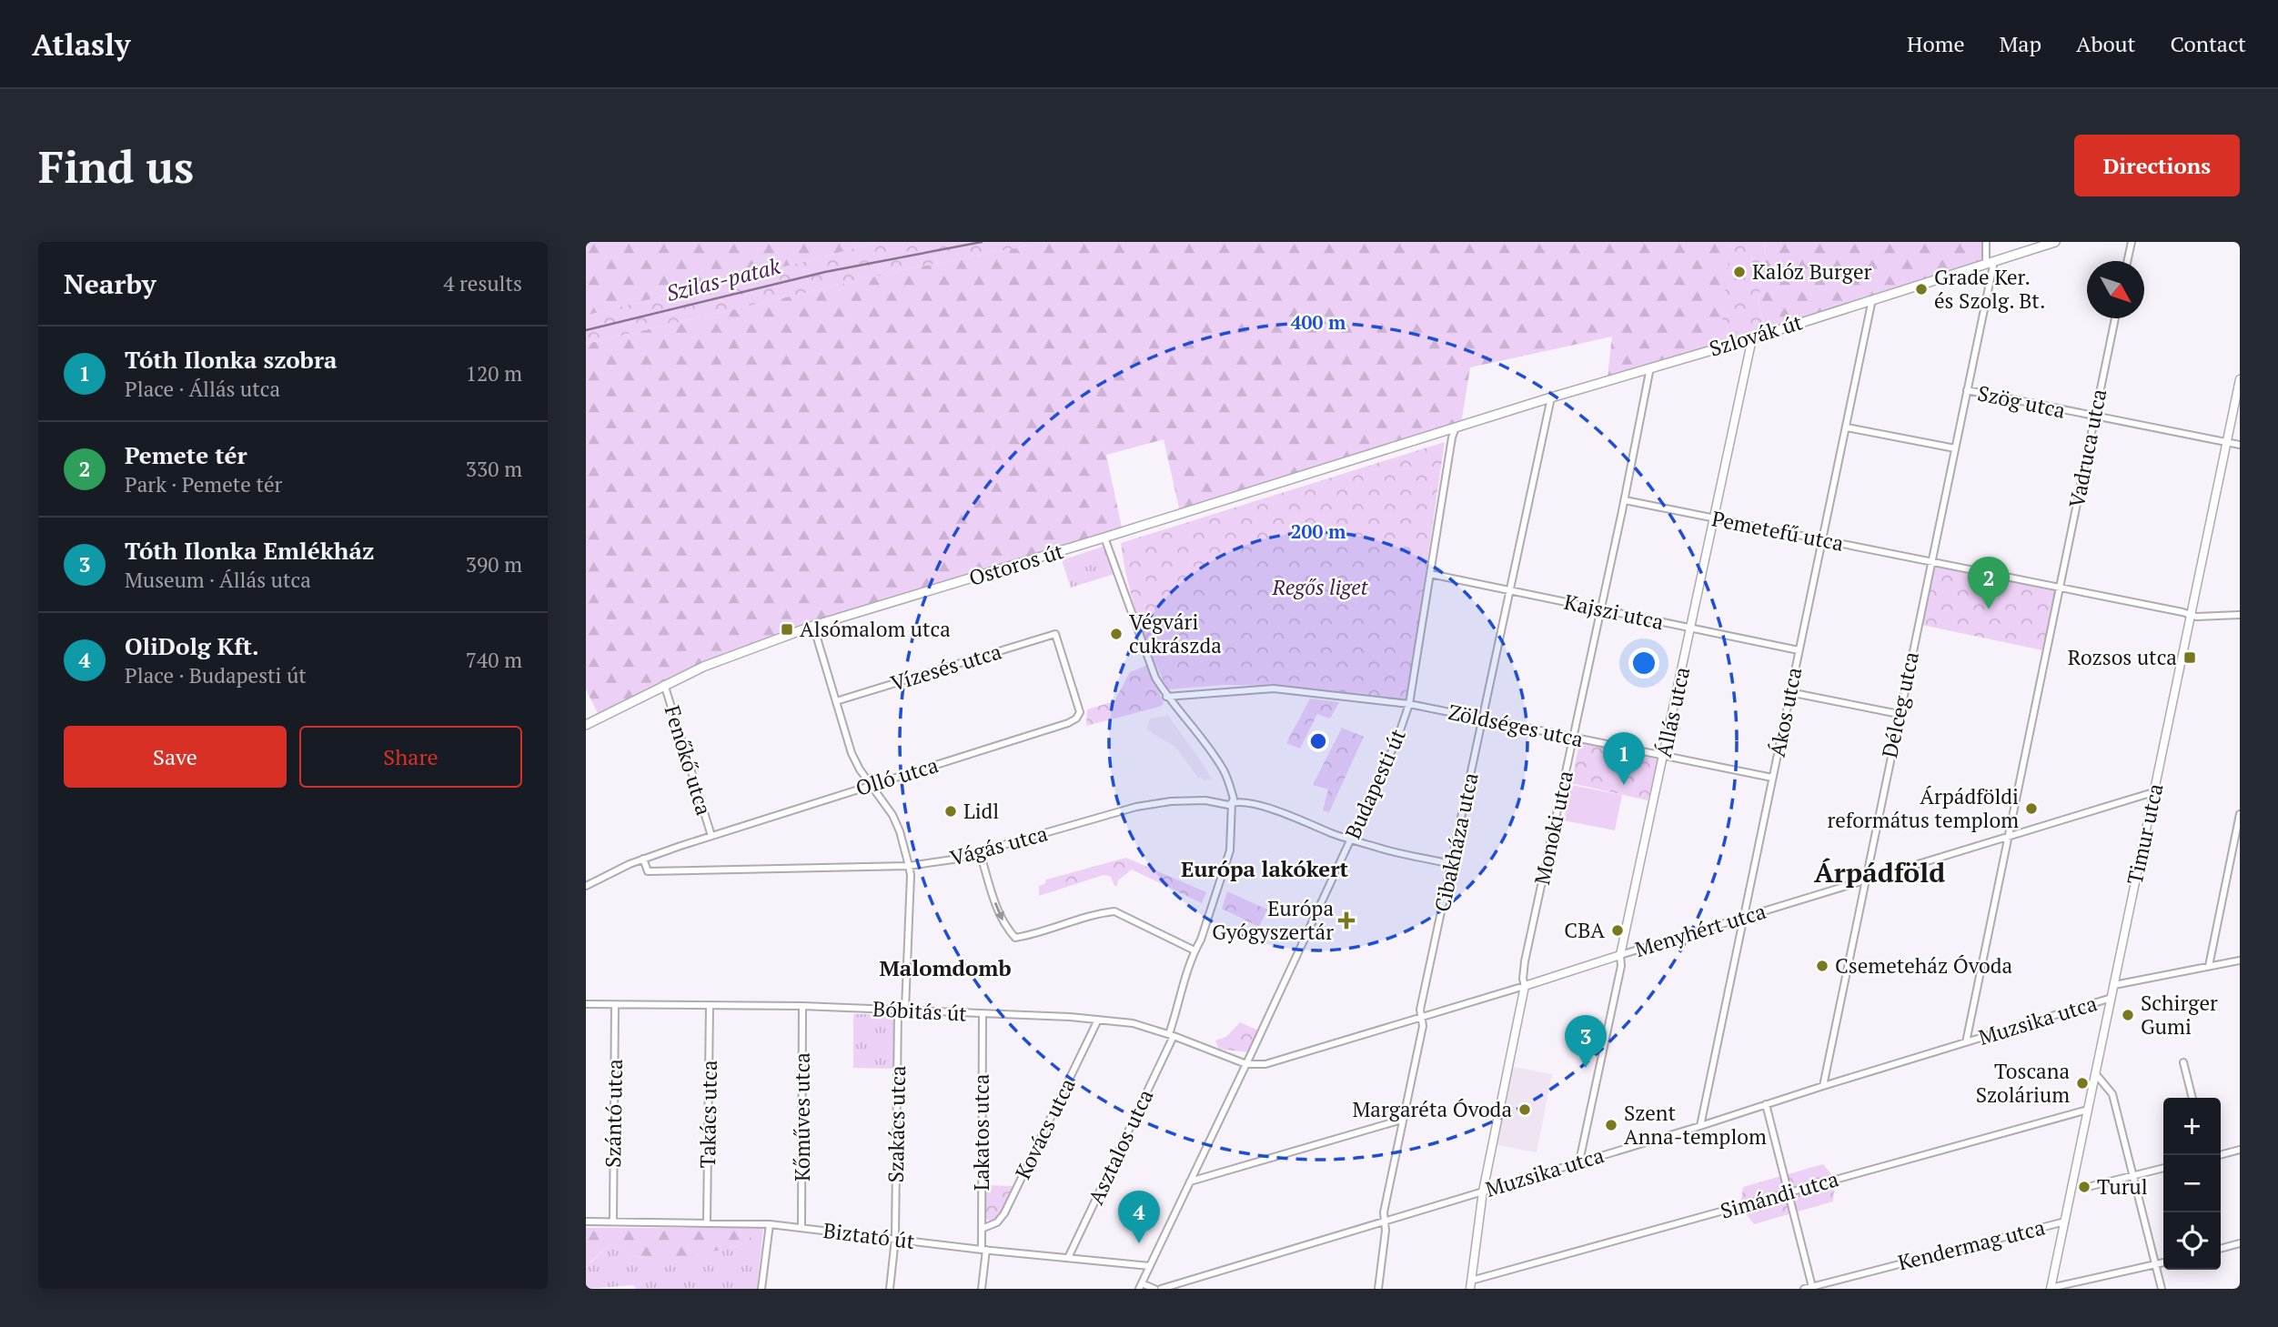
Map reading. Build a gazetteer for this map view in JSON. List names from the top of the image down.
{
  "streets": {
    "main road": ["Szlovák út", "Ostoros út"],
    "street": [
      "Szög utca",
      "Vadruca utca",
      "Pemetefű utca",
      "Kajszi utca",
      "Vízesés utca",
      "Délceg utca",
      "Állás utca",
      "Ákos utca",
      "Zöldséges utca",
      "Fenőkő utca",
      "Olló utca",
      "Budapesti út",
      "Monoki utca",
      "Timur utca",
      "Cibakháza utca",
      "Vágás utca",
      "Menyhért utca",
      "Bóbitás út",
      "Muzsika utca",
      "Szántó utca",
      "Takács utca",
      "Kőműves utca",
      "Szakács utca",
      "Kovács utca",
      "Lakatos utca",
      "Asztalos utca",
      "Simándi utca",
      "Biztató út",
      "Kendermag utca"
    ]
  },
  "crossings": [
    ["Szlovák út", "Ostoros út"],
    ["Szlovák út", "Állás utca"],
    ["Szlovák út", "Ákos utca"],
    ["Szlovák út", "Budapesti út"],
    ["Szlovák út", "Monoki utca"],
    ["Szlovák út", "Cibakháza utca"],
    ["Szög utca", "Vadruca utca"],
    ["Szög utca", "Timur utca"],
    ["Vadruca utca", "Pemetefű utca"],
    ["Vadruca utca", "Menyhért utca"],
    ["Pemetefű utca", "Délceg utca"],
    ["Pemetefű utca", "Állás utca"],
    ["Pemetefű utca", "Ákos utca"],
    ["Pemetefű utca", "Monoki utca"],
    ["Ostoros út", "Fenőkő utca"],
    ["Ostoros út", "Budapesti út"],
    ["Ostoros út", "Asztalos utca"],
    ["Kajszi utca", "Állás utca"],
    ["Kajszi utca", "Ákos utca"],
    ["Kajszi utca", "Budapesti út"],
    ["Kajszi utca", "Monoki utca"],
    ["Kajszi utca", "Cibakháza utca"],
    ["Vízesés utca", "Olló utca"],
    ["Délceg utca", "Menyhért utca"],
    ["Délceg utca", "Muzsika utca"],
    ["Állás utca", "Zöldséges utca"],
    ["Állás utca", "Menyhért utca"],
    ["Állás utca", "Muzsika utca"],
    ["Ákos utca", "Zöldséges utca"],
    ["Ákos utca", "Menyhért utca"],
    ["Ákos utca", "Muzsika utca"],
    ["Zöldséges utca", "Budapesti út"],
    ["Zöldséges utca", "Monoki utca"],
    ["Zöldséges utca", "Cibakháza utca"],
    ["Zöldséges utca", "Asztalos utca"],
    ["Fenőkő utca", "Olló utca"],
    ["Budapesti út", "Vágás utca"],
    ["Budapesti út", "Menyhért utca"],
    ["Budapesti út", "Bóbitás út"],
    ["Budapesti út", "Biztató út"],
    ["Monoki utca", "Menyhért utca"],
    ["Monoki utca", "Muzsika utca"],
    ["Monoki utca", "Simándi utca"],
    ["Timur utca", "Menyhért utca"],
    ["Timur utca", "Muzsika utca"],
    ["Timur utca", "Simándi utca"],
    ["Timur utca", "Kendermag utca"],
    ["Cibakháza utca", "Vágás utca"],
    ["Cibakháza utca", "Menyhért utca"],
    ["Cibakháza utca", "Muzsika utca"],
    ["Vágás utca", "Asztalos utca"],
    ["Menyhért utca", "Bóbitás út"],
    ["Bóbitás út", "Szántó utca"],
    ["Bóbitás út", "Takács utca"],
    ["Bóbitás út", "Kőműves utca"],
    ["Bóbitás út", "Szakács utca"],
    ["Bóbitás út", "Kovács utca"],
    ["Bóbitás út", "Lakatos utca"],
    ["Bóbitás út", "Asztalos utca"],
    ["Szántó utca", "Biztató út"],
    ["Takács utca", "Biztató út"],
    ["Kőműves utca", "Biztató út"],
    ["Szakács utca", "Biztató út"],
    ["Kovács utca", "Lakatos utca"],
    ["Lakatos utca", "Biztató út"],
    ["Asztalos utca", "Biztató út"]
  ],
  "districts": ["Európa lakókert", "Árpádföld", "Malomdomb"],
  "water": ["Szilas-patak"],
  "parks": ["Regős liget"],
  "places": {
    "other": [
      "Kalóz Burger",
      "Grade Ker. és Szolg. Bt.",
      "Végvári cukrászda",
      "Árpádföldi református templom",
      "Lidl",
      "CBA",
      "Csemeteház Óvoda",
      "Schirger Gumi",
      "Toscana Szolárium",
      "Margaréta Óvoda",
      "Szent Anna-templom",
      "Turul"
    ],
    "transit": ["Alsómalom utca", "Rozsos utca"],
    "health": ["Európa Gyógyszertár"]
  },
  "north": "bottom right",
  "page": {
    "header": "Atlasly",
    "nav": [
      "Home",
      "Map",
      "About",
      "Contact"
    ],
    "buttons": [
      "Directions",
      ["Save", "Share"]
    ],
    "title": "Find us",
    "heading": ["Nearby", "4 results"],
    "list": [
      {
        "mark": "1",
        "name": "Tóth Ilonka szobra",
        "note": "Place · Állás utca",
        "value": "120 m"
      },
      {
        "mark": "2",
        "name": "Pemete tér",
        "note": "Park · Pemete tér",
        "value": "330 m"
      },
      {
        "mark": "3",
        "name": "Tóth Ilonka Emlékház",
        "note": "Museum · Állás utca",
        "value": "390 m"
      },
      {
        "mark": "4",
        "name": "OliDolg Kft.",
        "note": "Place · Budapesti út",
        "value": "740 m"
      }
    ],
    "pins": [
      "2",
      "1",
      "3",
      "4"
    ],
    "map_buttons": ["+", "−"]
  },
  "rings": ["400 m", "200 m"]
}
